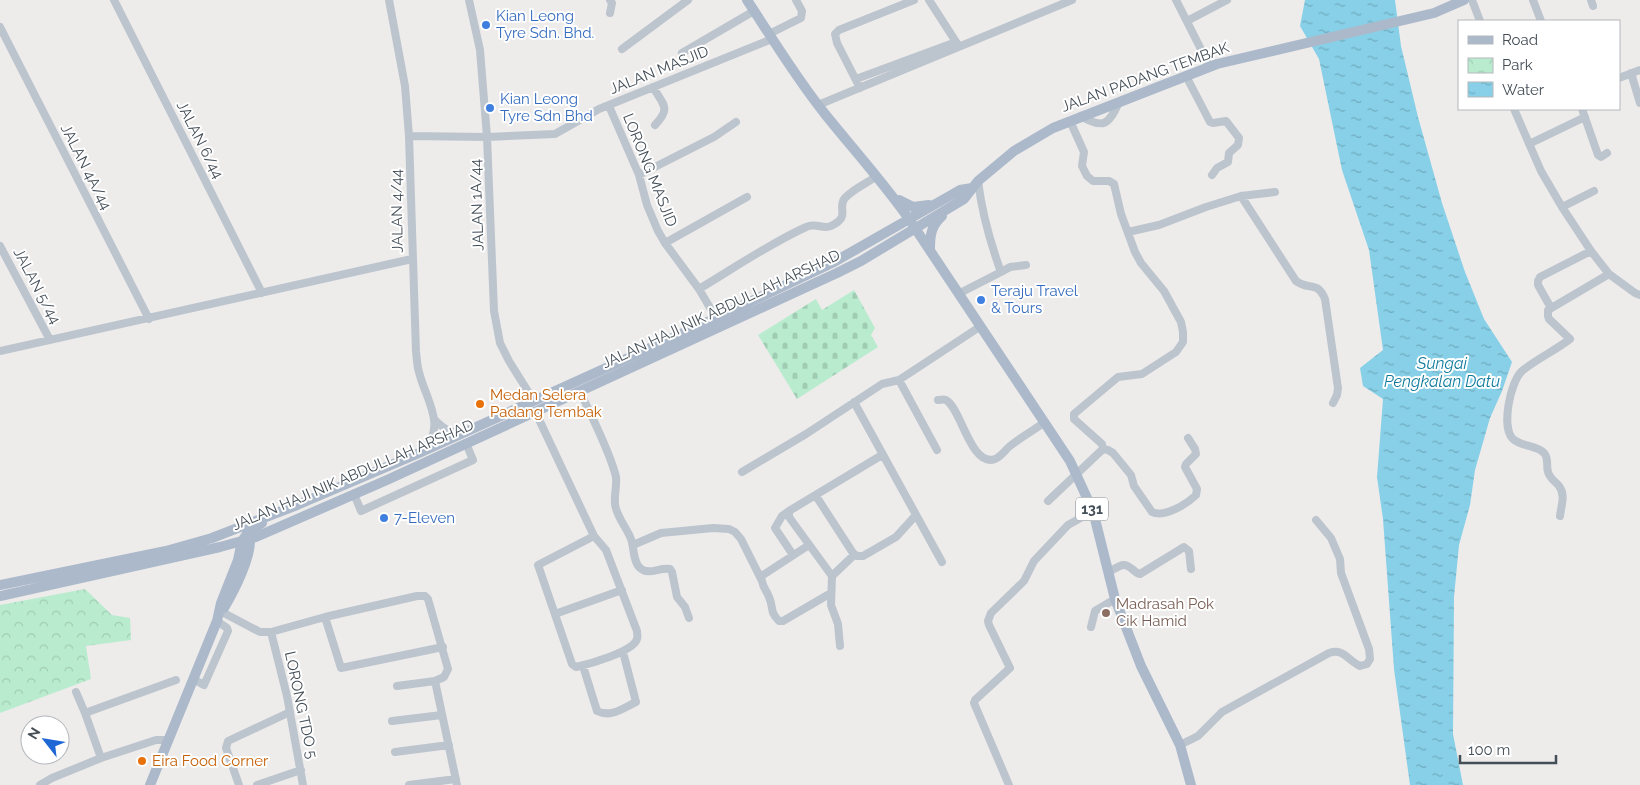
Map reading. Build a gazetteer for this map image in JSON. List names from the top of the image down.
{
  "streets": {
    "main road": ["JALAN PADANG TEMBAK", "JALAN HAJI NIK ABDULLAH ARSHAD", "131"],
    "street": [
      "JALAN MASJID",
      "JALAN 6/44",
      "JALAN 4A/44",
      "LORONG MASJID",
      "JALAN 1A/44",
      "JALAN 4/44",
      "JALAN 5/44",
      "LORONG TDO 5"
    ]
  },
  "crossings": [
    ["JALAN MASJID", "LORONG MASJID"],
    ["JALAN MASJID", "JALAN 1A/44"],
    ["JALAN MASJID", "JALAN 4/44"],
    ["JALAN PADANG TEMBAK", "JALAN HAJI NIK ABDULLAH ARSHAD"],
    ["JALAN PADANG TEMBAK", "131"],
    ["LORONG MASJID", "JALAN HAJI NIK ABDULLAH ARSHAD"],
    ["JALAN 1A/44", "JALAN HAJI NIK ABDULLAH ARSHAD"],
    ["JALAN HAJI NIK ABDULLAH ARSHAD", "131"]
  ],
  "water": ["Sungai Pengkalan Datu"],
  "places": [
    "Kian Leong Tyre Sdn. Bhd.",
    "Kian Leong Tyre Sdn Bhd",
    "Teraju Travel & Tours",
    "Medan Selera Padang Tembak",
    "7-Eleven",
    "Madrasah Pok Cik Hamid",
    "Eira Food Corner"
  ],
  "legend": ["Road", "Park", "Water"],
  "scale_bar": "100 m",
  "north": "top left"
}
